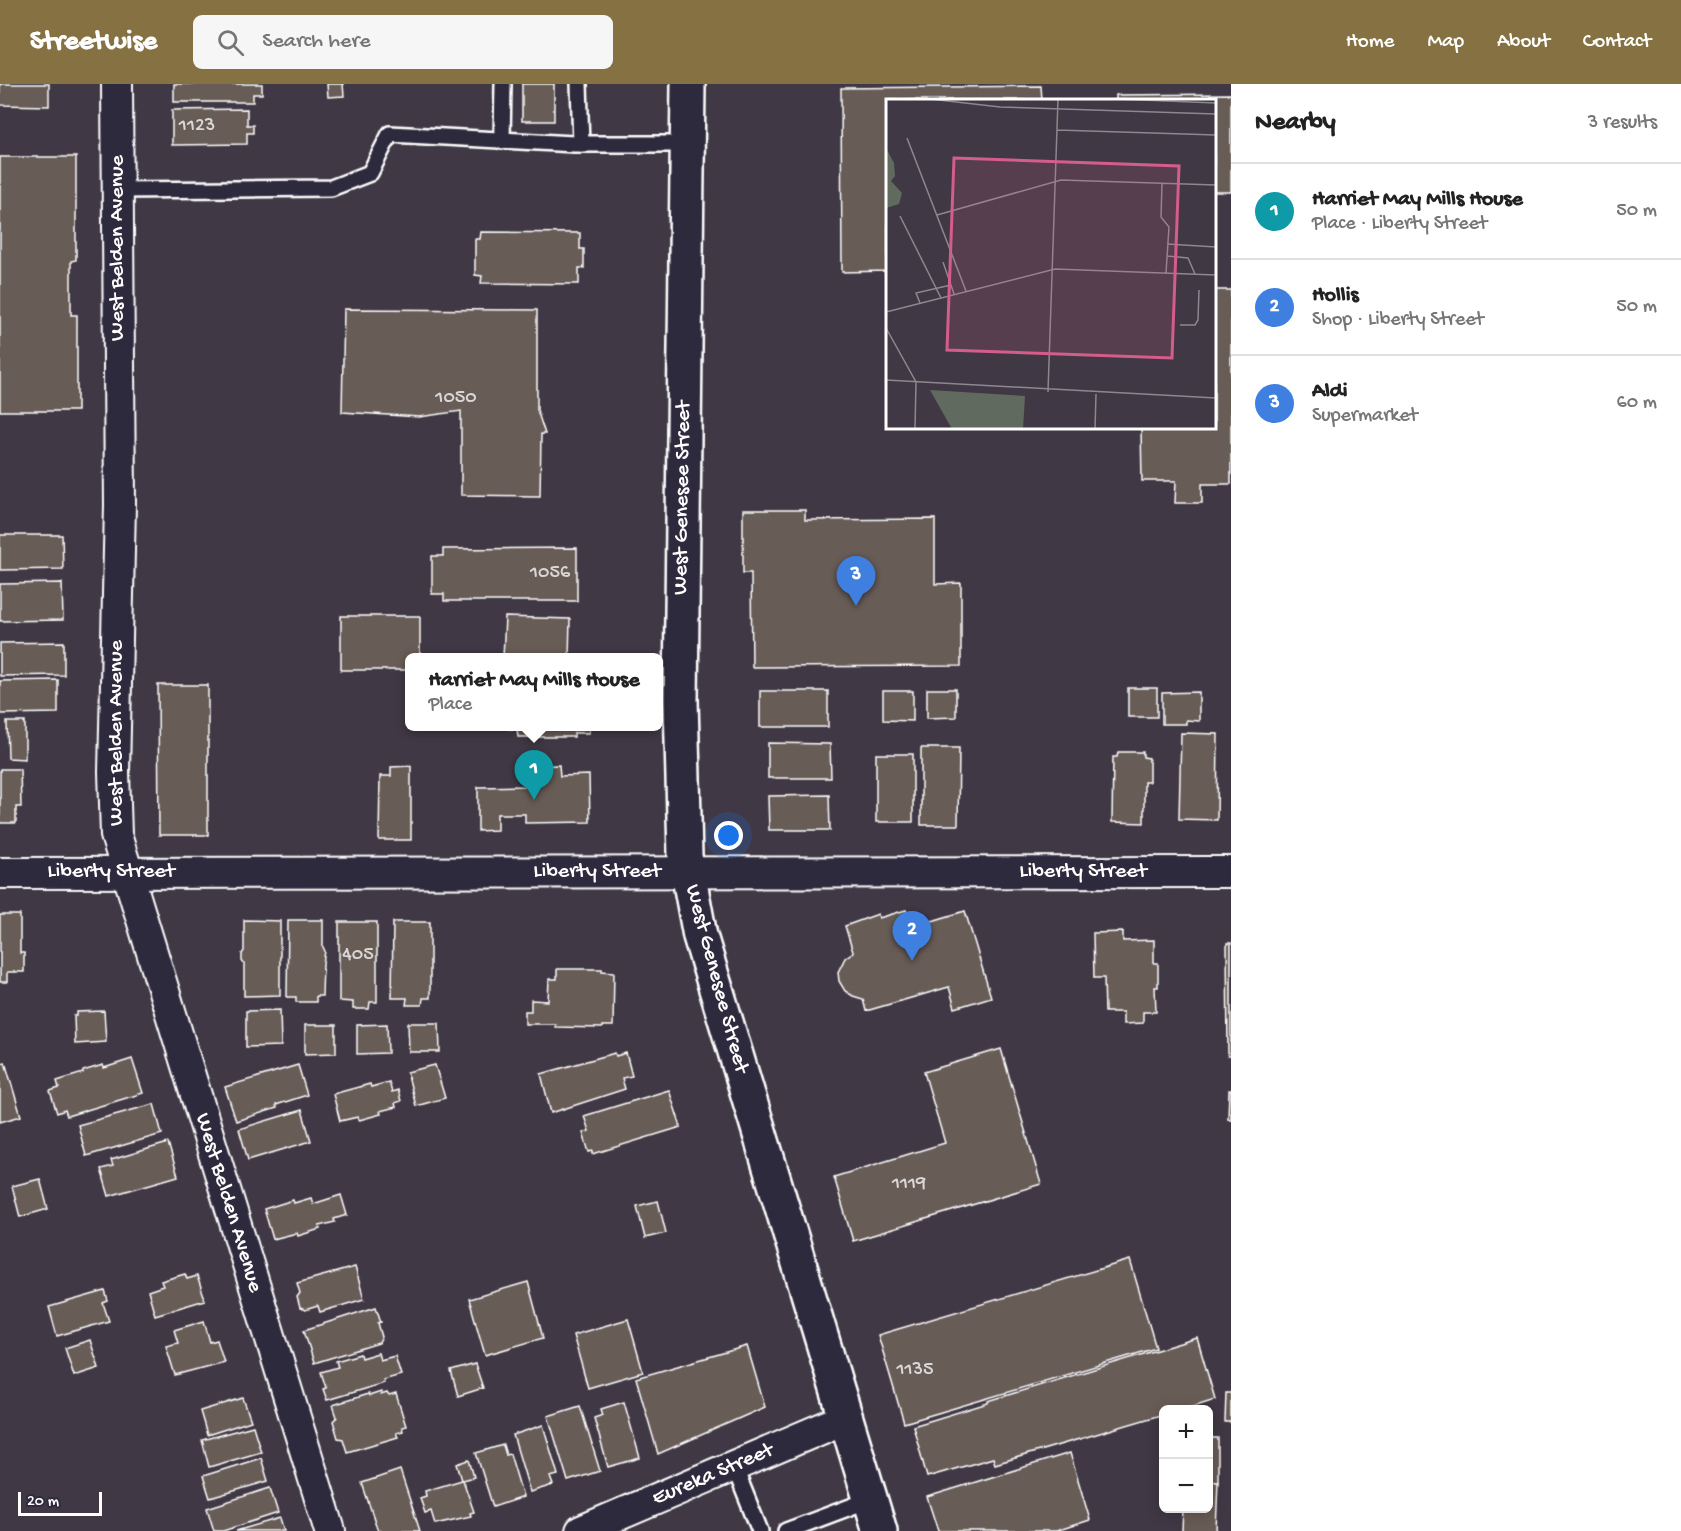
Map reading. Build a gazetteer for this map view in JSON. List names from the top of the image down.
{
  "streets": {
    "main road": ["West Genesee Street"],
    "street": ["West Belden Avenue", "Liberty Street", "Eureka Street"]
  },
  "crossings": [
    ["West Belden Avenue", "Liberty Street"],
    ["West Genesee Street", "Liberty Street"],
    ["West Genesee Street", "Eureka Street"]
  ],
  "house_numbers": [
    "1123",
    "1050",
    "1056",
    "405",
    "1119",
    "1135"
  ],
  "scale_bar": "20 m",
  "page": {
    "header": "Streetwise",
    "search": "Search here",
    "nav": [
      "Home",
      "Map",
      "About",
      "Contact"
    ],
    "heading": ["Nearby", "3 results"],
    "list": [
      {
        "mark": "1",
        "name": "Harriet May Mills House",
        "note": "Place · Liberty Street",
        "value": "50 m"
      },
      {
        "mark": "2",
        "name": "Hollis",
        "note": "Shop · Liberty Street",
        "value": "50 m"
      },
      {
        "mark": "3",
        "name": "Aldi",
        "note": "Supermarket",
        "value": "60 m"
      }
    ],
    "pins": ["3", "1", "2"],
    "popup": ["Harriet May Mills House", "Place"],
    "map_buttons": ["+", "−"],
    "scale": "20 m"
  }
}
